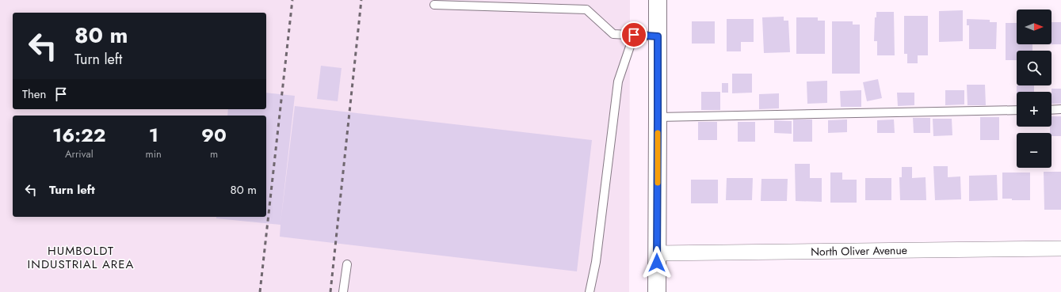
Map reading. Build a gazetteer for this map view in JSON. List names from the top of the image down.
{
  "streets": {
    "street": ["North Oliver Avenue"]
  },
  "districts": ["HUMBOLDT INDUSTRIAL AREA"],
  "north": "right",
  "page": {
    "map_buttons": ["+", "−"],
    "turn": ["80 m", "Turn left"],
    "then": "Then",
    "eta": [
      "16:22",
      "Arrival",
      "1",
      "min",
      "90",
      "m"
    ],
    "list": [
      {
        "name": "Turn left",
        "value": "80 m"
      }
    ]
  }
}
